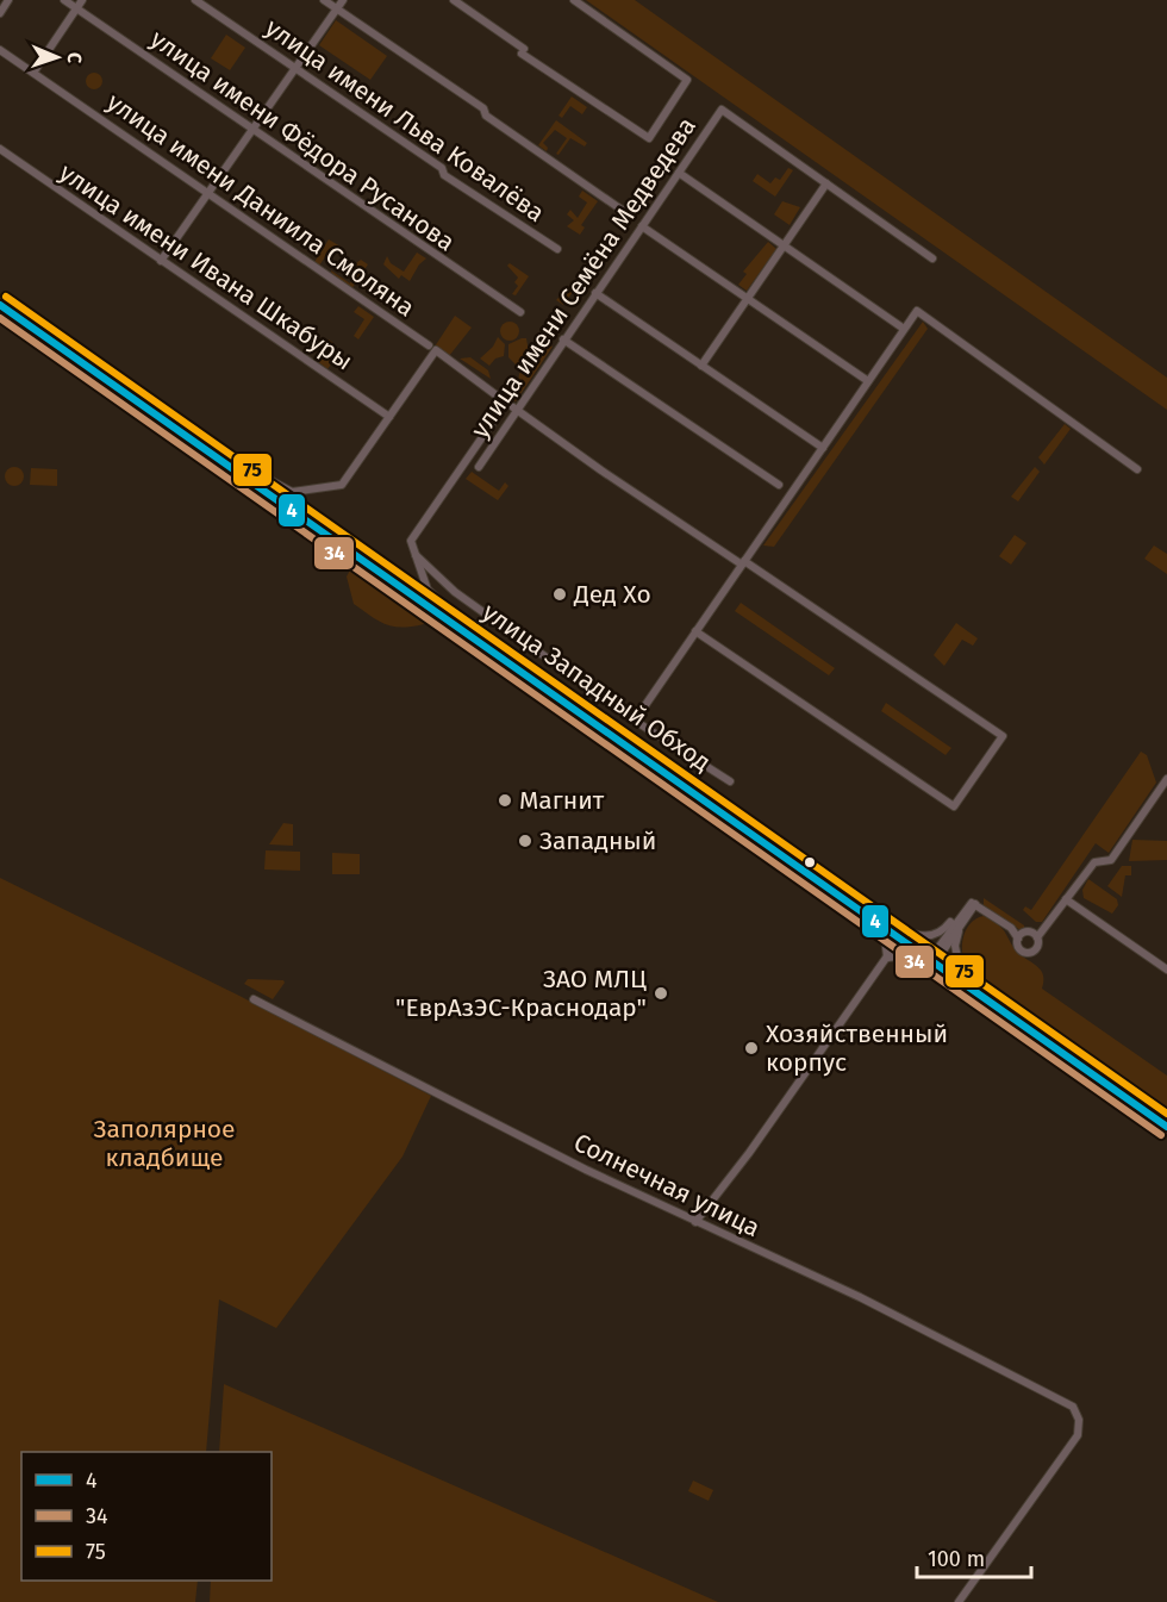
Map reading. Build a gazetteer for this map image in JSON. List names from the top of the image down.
{
  "streets": {
    "highway": ["улица Западный Обход"],
    "street": [
      "улица имени Льва Ковалёва",
      "улица имени Фёдора Русанова",
      "улица имени Даниила Смоляна",
      "улица имени Ивана Шкабуры",
      "улица имени Семёна Медведева",
      "Солнечная улица"
    ]
  },
  "parks": ["Заполярное кладбище"],
  "places": [
    "Дед Хо",
    "Магнит",
    "Западный",
    "ЗАО МЛЦ \"ЕврАзЭС-Краснодар\"",
    "Хозяйственный корпус"
  ],
  "lines": ["transit line 75", "transit line 4", "transit line 34"],
  "legend": ["4", "34", "75"],
  "scale_bar": "100 m",
  "north": "right"
}
